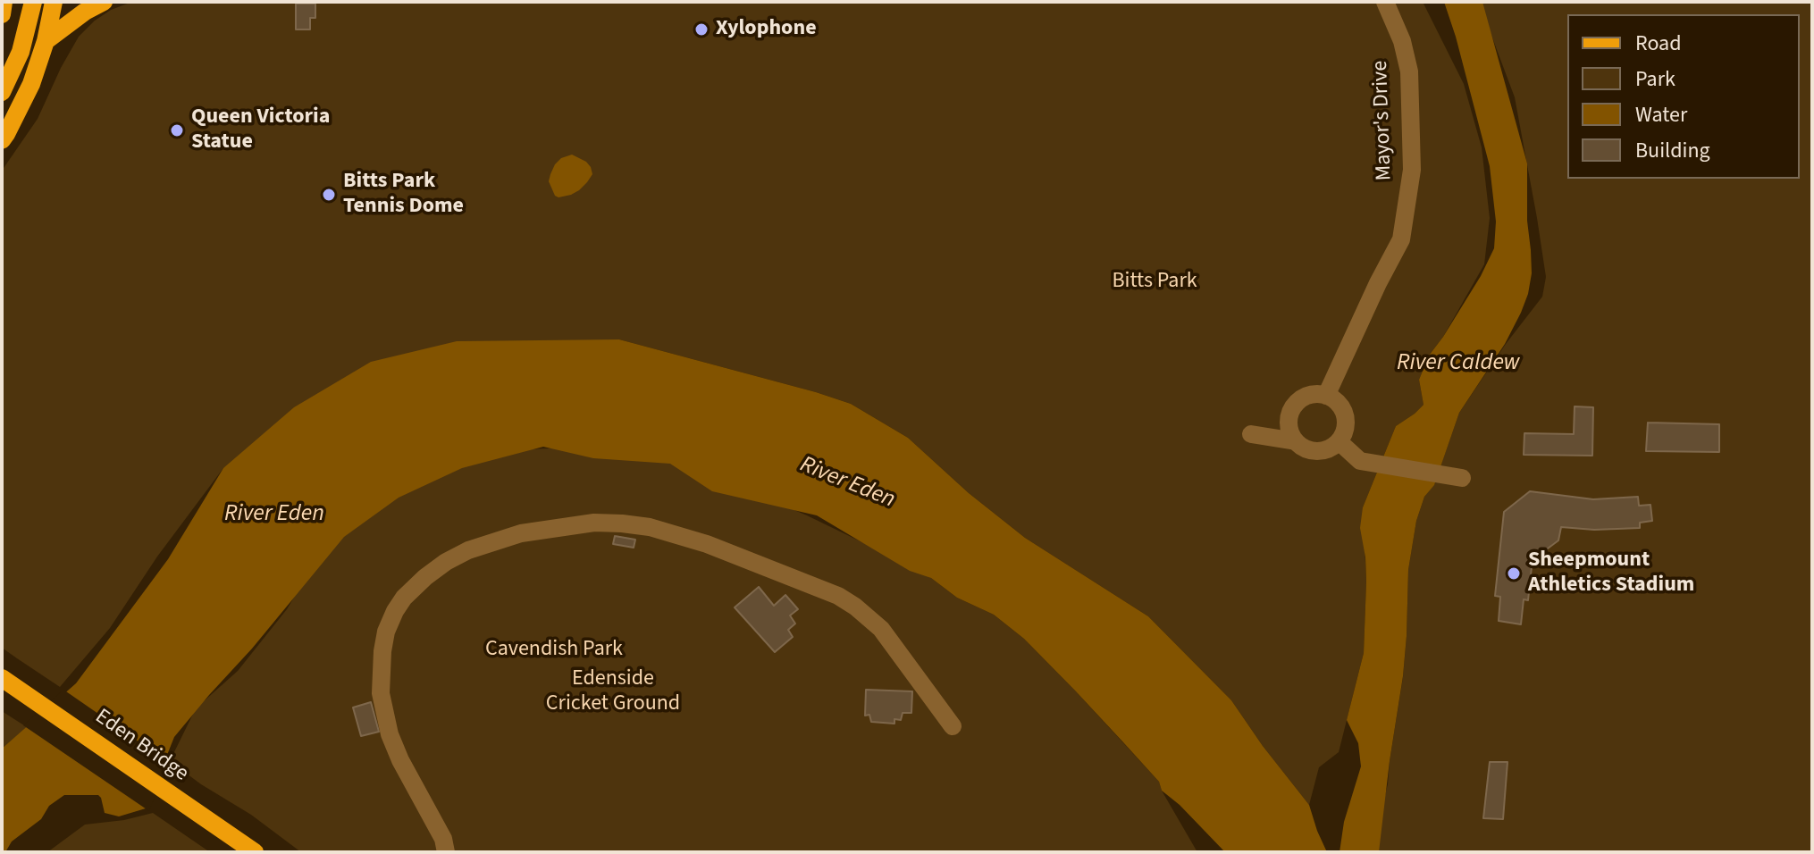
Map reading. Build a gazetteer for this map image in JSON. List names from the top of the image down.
{
  "streets": {
    "main road": ["Eden Bridge"],
    "lane": ["Mayor's Drive"]
  },
  "water": ["River Caldew", "River Eden"],
  "parks": ["Bitts Park", "Cavendish Park", "Edenside Cricket Ground"],
  "places": [
    "Xylophone",
    "Queen Victoria Statue",
    "Bitts Park Tennis Dome",
    "Sheepmount Athletics Stadium"
  ],
  "legend": [
    "Road",
    "Park",
    "Water",
    "Building"
  ]
}
